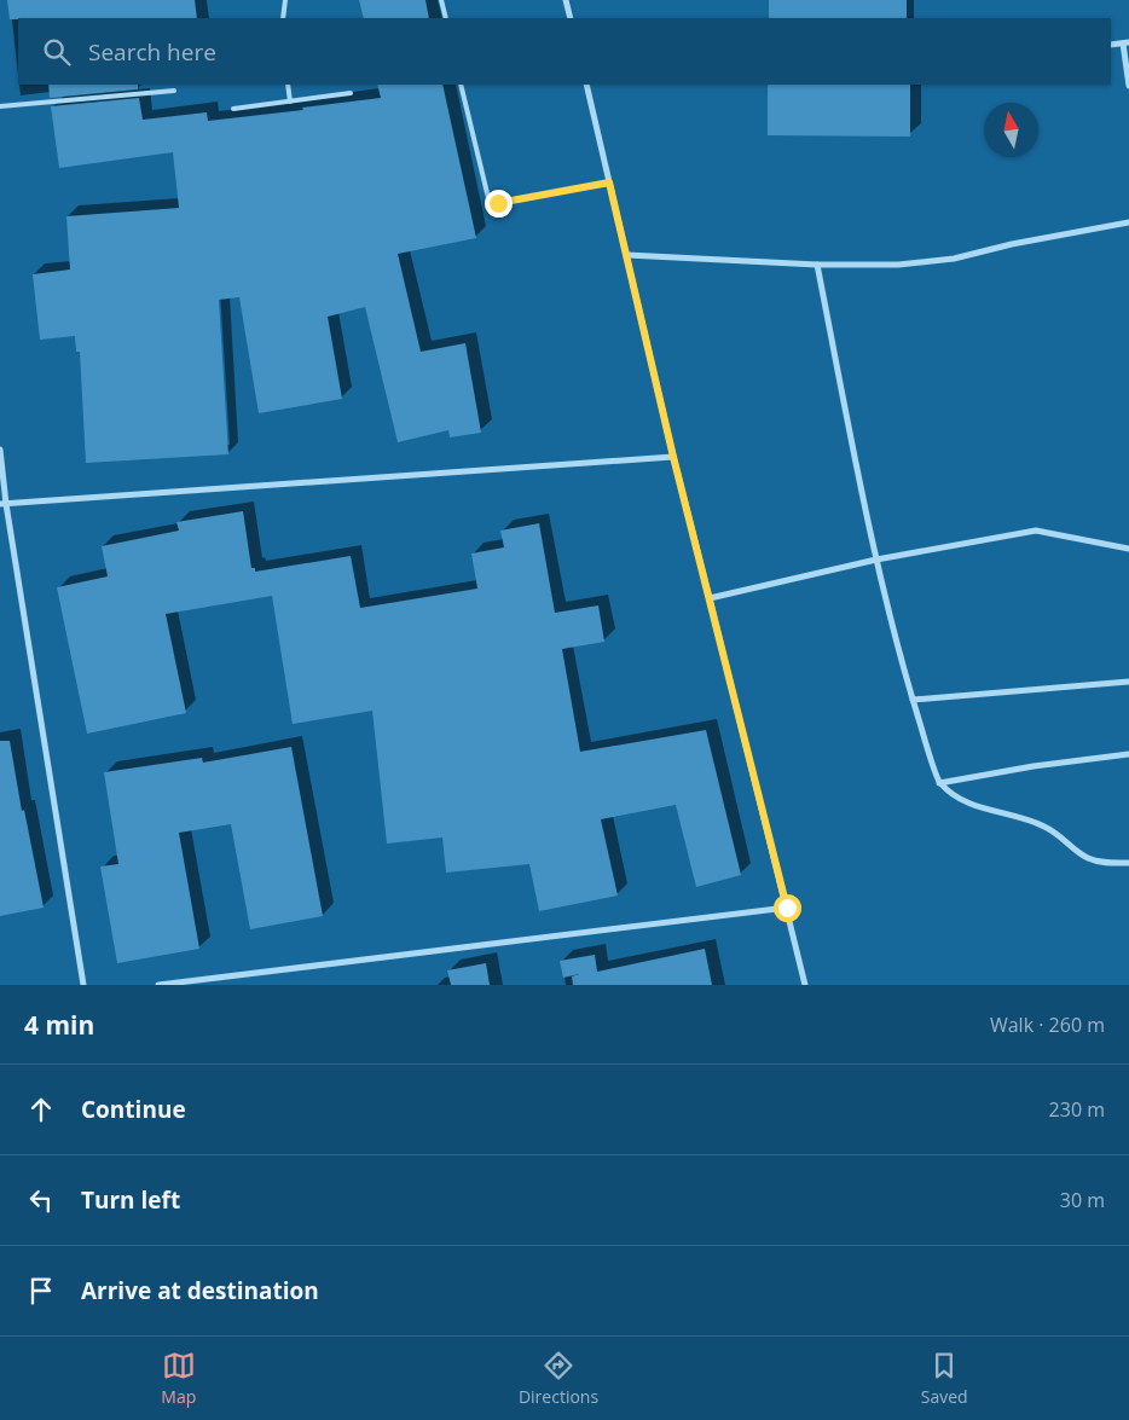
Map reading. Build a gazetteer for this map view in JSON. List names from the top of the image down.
{
  "north": "top",
  "page": {
    "search": "Search here",
    "heading": ["4 min", "Walk · 260 m"],
    "list": [
      ["Continue", "230 m"],
      ["Turn left", "30 m"],
      "Arrive at destination"
    ],
    "nav": ["Map", "Directions", "Saved"]
  }
}
